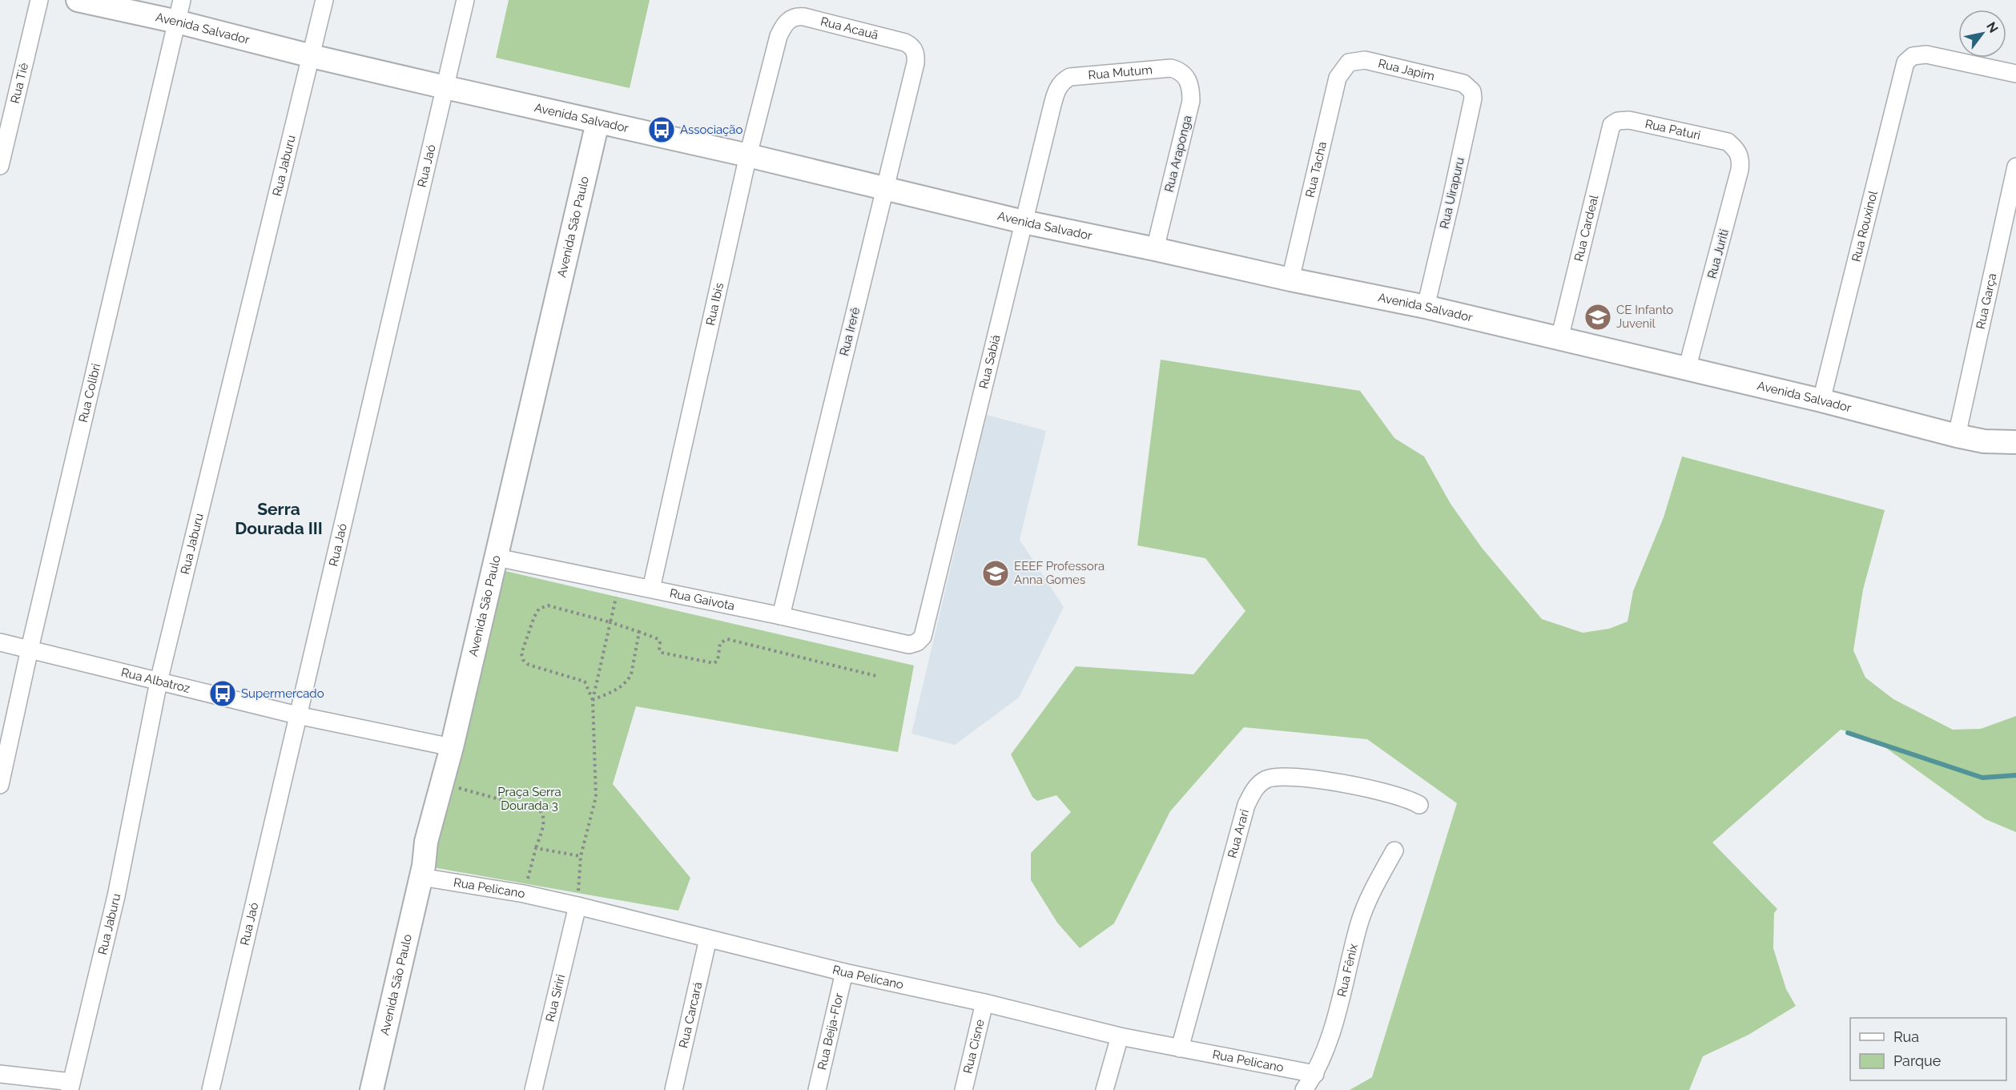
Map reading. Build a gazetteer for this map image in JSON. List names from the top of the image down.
{
  "streets": {
    "street": [
      "Rua Acauã",
      "Avenida Salvador",
      "Rua Japim",
      "Rua Mutum",
      "Rua Tiê",
      "Rua Paturi",
      "Rua Araponga",
      "Rua Jaburu",
      "Rua Jaó",
      "Rua Tacha",
      "Rua Uirapuru",
      "Rua Rouxinol",
      "Avenida São Paulo",
      "Rua Cardeal",
      "Rua Juriti",
      "Rua Garça",
      "Rua Ibis",
      "Rua Irerê",
      "Rua Sabiá",
      "Rua Colibri",
      "Rua Gaivota",
      "Rua Albatroz",
      "Rua Arari",
      "Rua Pelicano",
      "Rua Fênix",
      "Rua Siriri",
      "Rua Carcará",
      "Rua Beija-Flor",
      "Rua Cisne"
    ]
  },
  "crossings": [
    ["Rua Acauã", "Rua Ibis"],
    ["Rua Acauã", "Rua Irerê"],
    ["Avenida Salvador", "Rua Araponga"],
    ["Avenida Salvador", "Rua Jaburu"],
    ["Avenida Salvador", "Rua Jaó"],
    ["Avenida Salvador", "Rua Tacha"],
    ["Avenida Salvador", "Rua Uirapuru"],
    ["Avenida Salvador", "Rua Rouxinol"],
    ["Avenida Salvador", "Avenida São Paulo"],
    ["Avenida Salvador", "Rua Cardeal"],
    ["Avenida Salvador", "Rua Juriti"],
    ["Avenida Salvador", "Rua Garça"],
    ["Avenida Salvador", "Rua Ibis"],
    ["Avenida Salvador", "Rua Irerê"],
    ["Avenida Salvador", "Rua Sabiá"],
    ["Avenida Salvador", "Rua Colibri"],
    ["Rua Japim", "Rua Tacha"],
    ["Rua Japim", "Rua Uirapuru"],
    ["Rua Mutum", "Rua Araponga"],
    ["Rua Mutum", "Rua Sabiá"],
    ["Rua Paturi", "Rua Cardeal"],
    ["Rua Paturi", "Rua Juriti"],
    ["Rua Jaburu", "Rua Albatroz"],
    ["Rua Jaó", "Rua Albatroz"],
    ["Avenida São Paulo", "Rua Gaivota"],
    ["Avenida São Paulo", "Rua Albatroz"],
    ["Avenida São Paulo", "Rua Pelicano"],
    ["Rua Ibis", "Rua Gaivota"],
    ["Rua Irerê", "Rua Gaivota"],
    ["Rua Sabiá", "Rua Gaivota"],
    ["Rua Colibri", "Rua Albatroz"],
    ["Rua Arari", "Rua Pelicano"],
    ["Rua Pelicano", "Rua Fênix"],
    ["Rua Pelicano", "Rua Siriri"],
    ["Rua Pelicano", "Rua Carcará"],
    ["Rua Pelicano", "Rua Beija-Flor"],
    ["Rua Pelicano", "Rua Cisne"]
  ],
  "districts": ["Serra Dourada III"],
  "parks": ["Praça Serra Dourada 3"],
  "places": {
    "bus stop": ["Associação", "Supermercado"],
    "school or university": ["CE Infanto Juvenil", "EEEF Professora Anna Gomes"]
  },
  "legend": ["Rua", "Parque"],
  "north": "top right"
}
